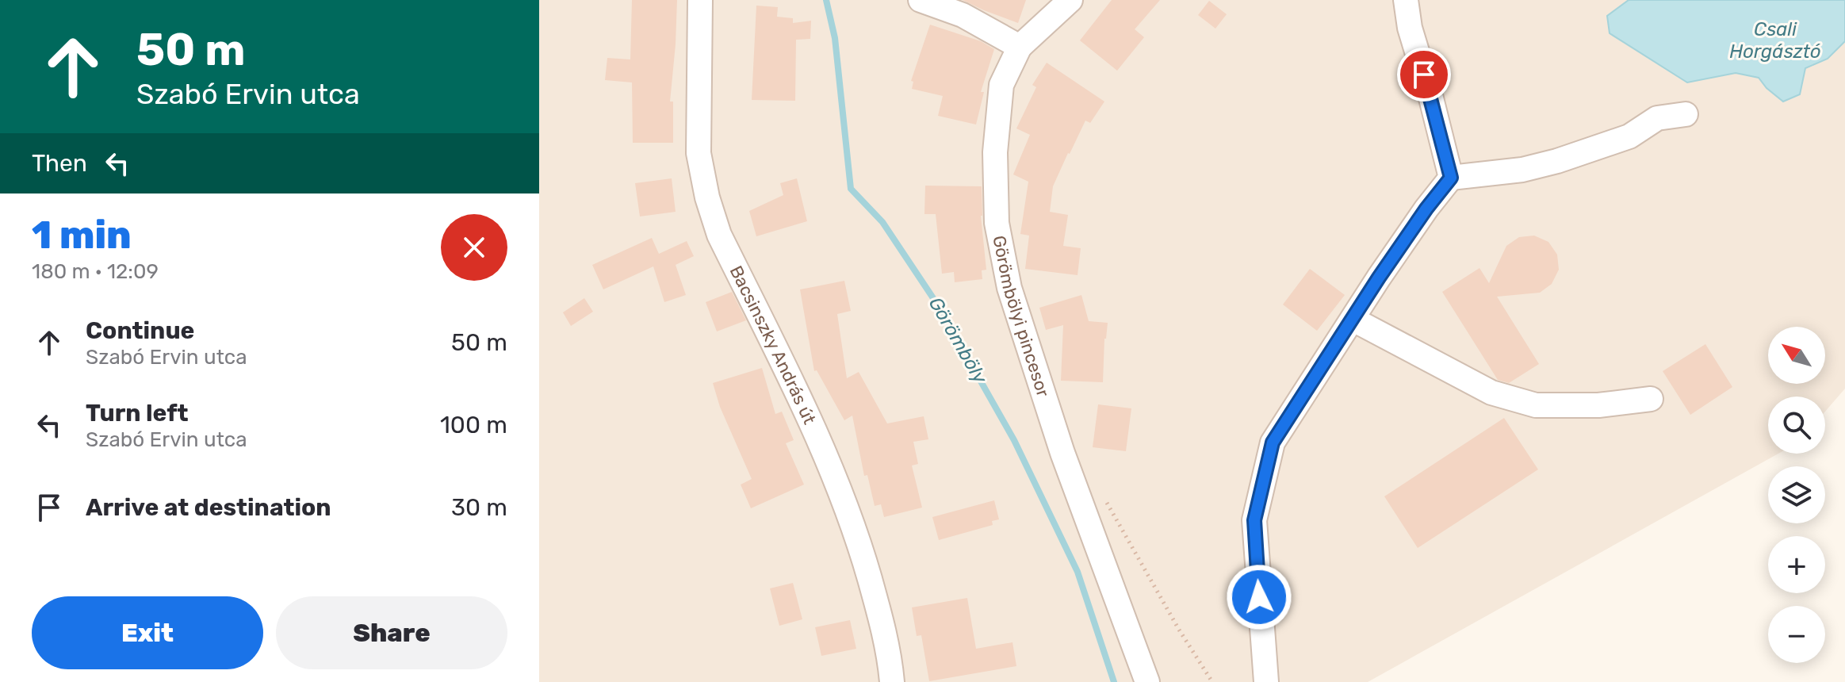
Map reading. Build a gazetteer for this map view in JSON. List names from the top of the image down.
{
  "streets": {
    "street": ["Görömbölyi pincesor", "Bacsinszky András út"]
  },
  "water": ["Csali Horgásztó", "Görömböly"],
  "north": "top left",
  "page": {
    "turn": ["50 m", "Szabó Ervin utca"],
    "then": "Then",
    "heading": ["1 min", "180 m · 12:09"],
    "list": [
      {
        "name": "Continue",
        "note": "Szabó Ervin utca",
        "value": "50 m"
      },
      {
        "name": "Turn left",
        "note": "Szabó Ervin utca",
        "value": "100 m"
      },
      {
        "name": "Arrive at destination",
        "value": "30 m"
      }
    ],
    "map_buttons": ["+", "−"],
    "buttons": ["Exit", "Share"]
  }
}
